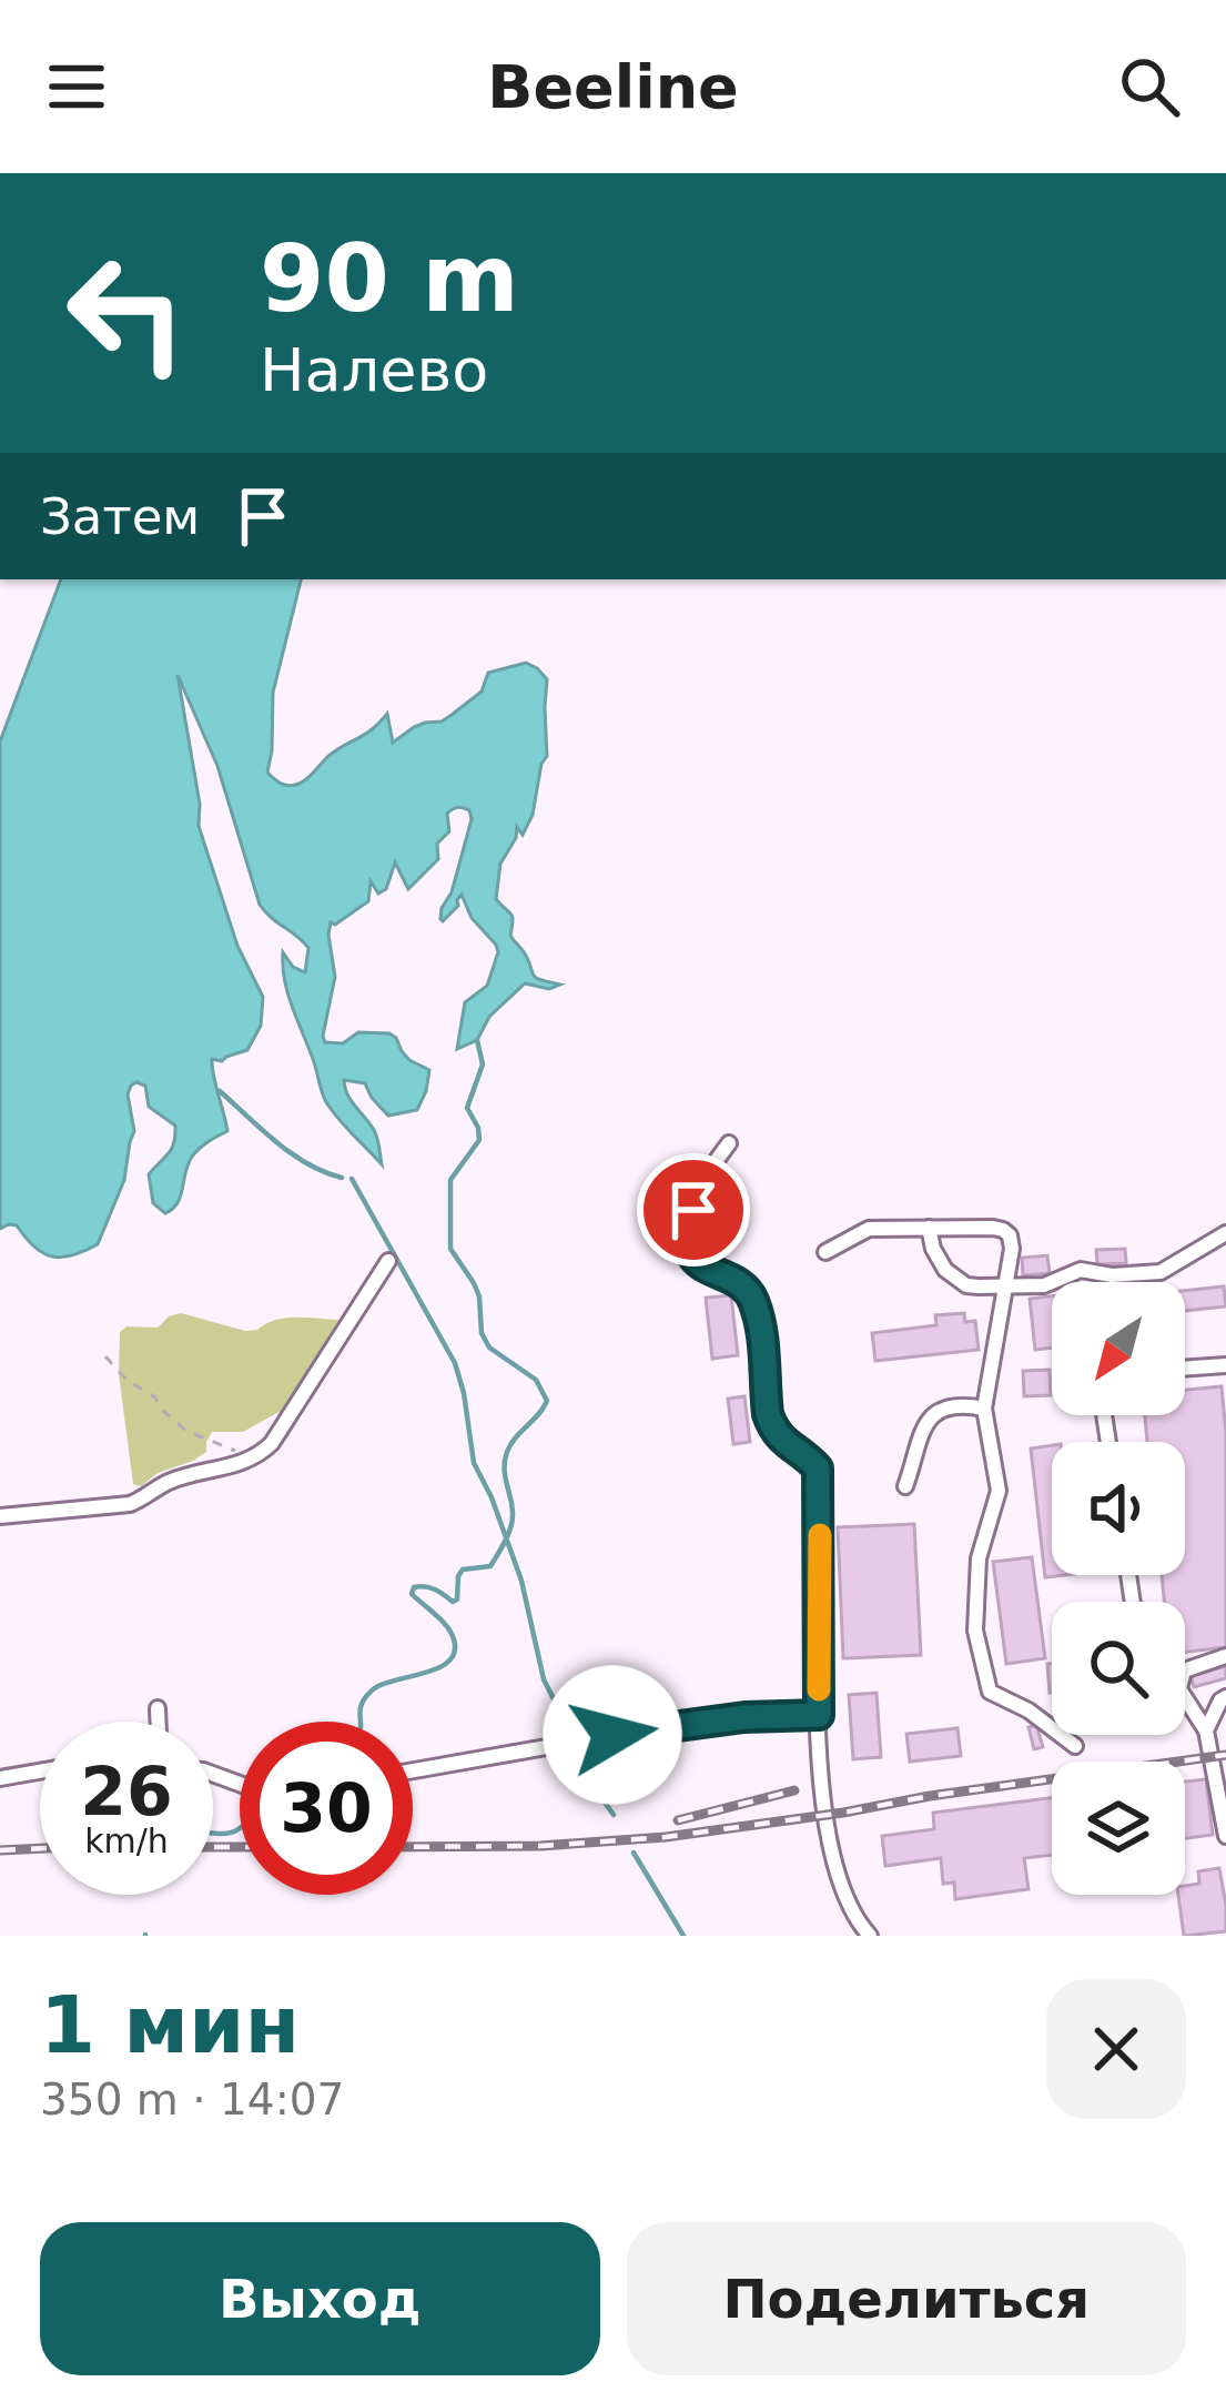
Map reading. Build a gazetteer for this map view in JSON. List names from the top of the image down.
{
  "north": "bottom left",
  "page": {
    "header": "Beeline",
    "turn": ["90 m", "Налево"],
    "then": "Затем",
    "speed": "26 km/h",
    "limit": "30",
    "heading": ["1 мин", "350 m · 14:07"],
    "buttons": ["Выход", "Поделиться"]
  }
}
